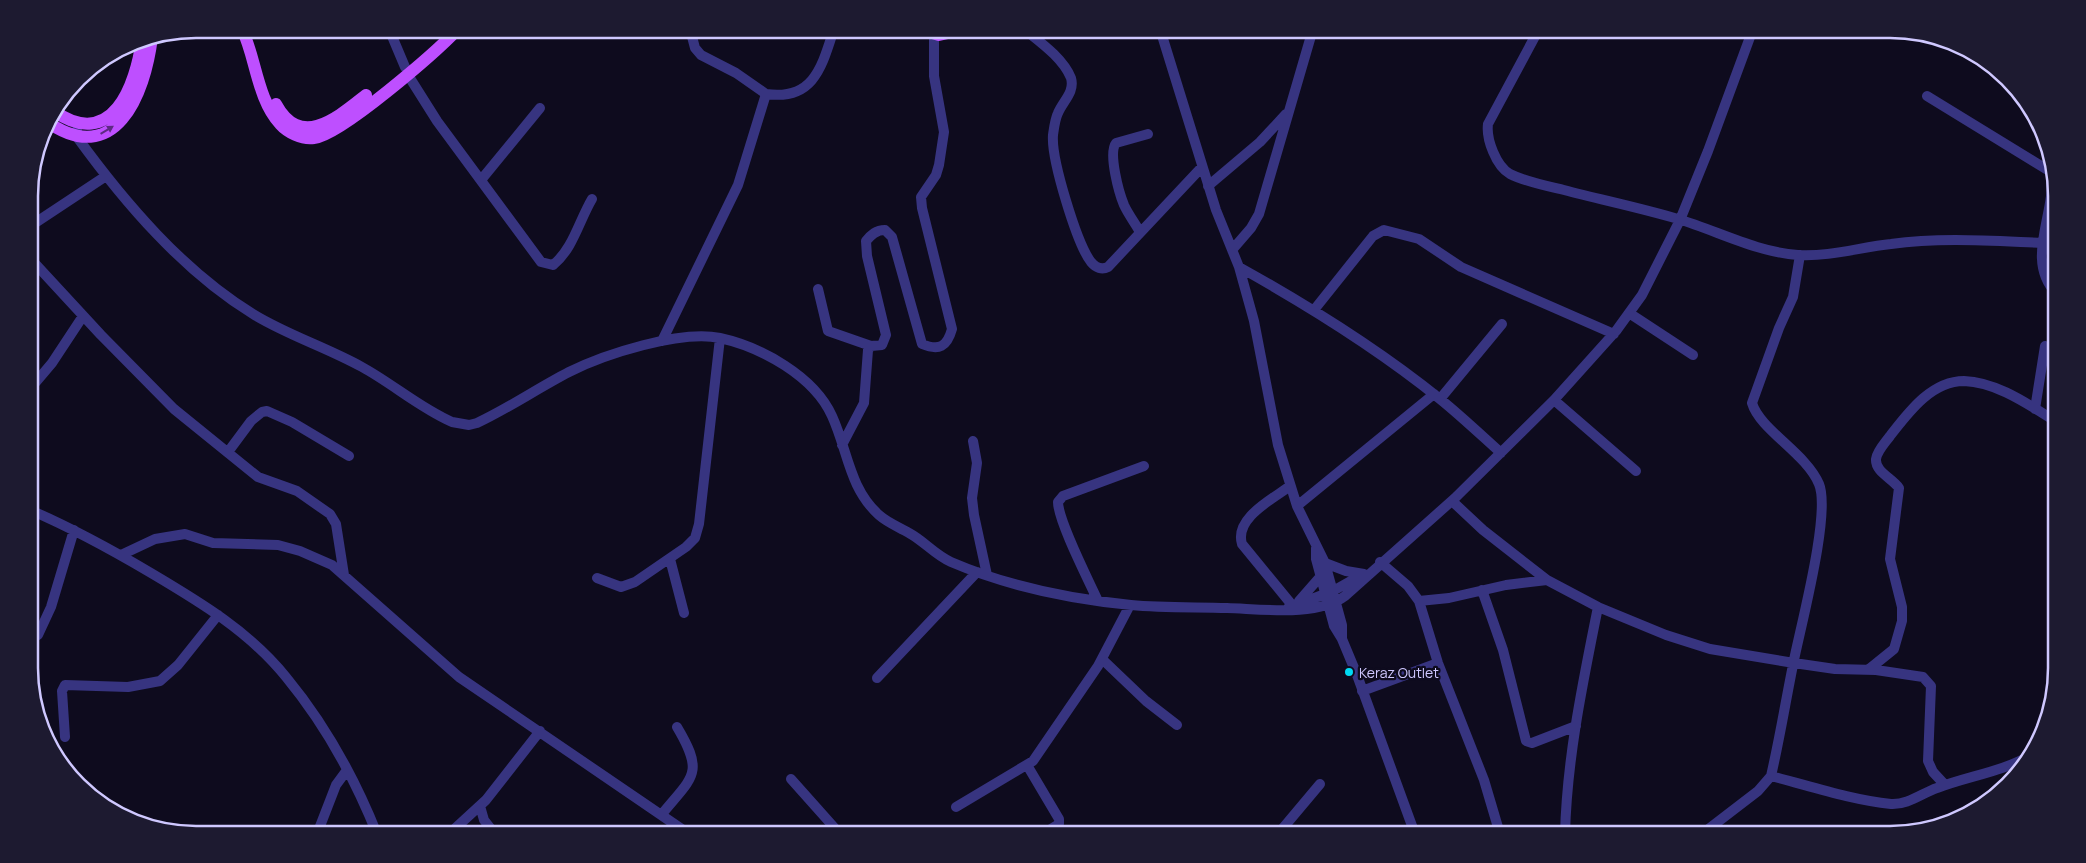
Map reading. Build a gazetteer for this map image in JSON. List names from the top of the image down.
{
  "places": ["Keraz Outlet"]
}
